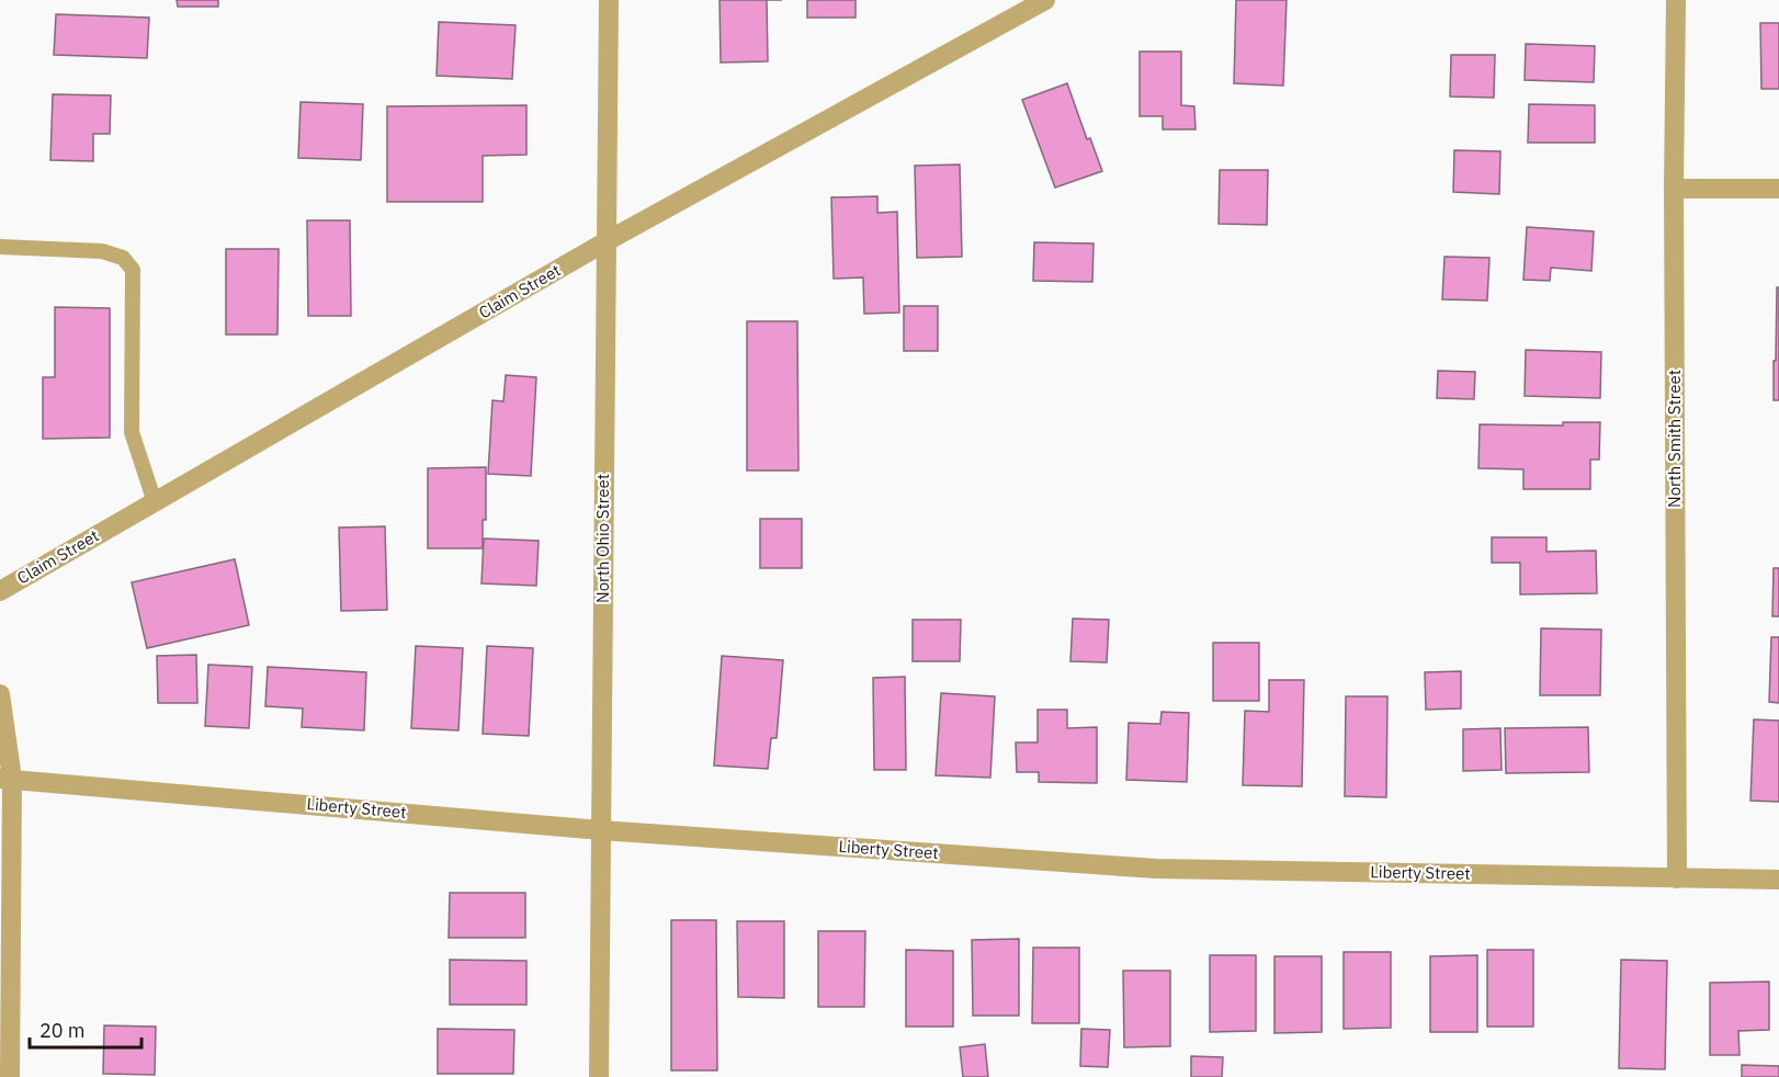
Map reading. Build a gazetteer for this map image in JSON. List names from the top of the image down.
{
  "streets": {
    "street": [
      "Claim Street",
      "North Smith Street",
      "North Ohio Street",
      "Liberty Street"
    ]
  },
  "crossings": [
    ["Claim Street", "North Ohio Street"],
    ["North Smith Street", "Liberty Street"],
    ["North Ohio Street", "Liberty Street"]
  ],
  "scale_bar": "20 m"
}
